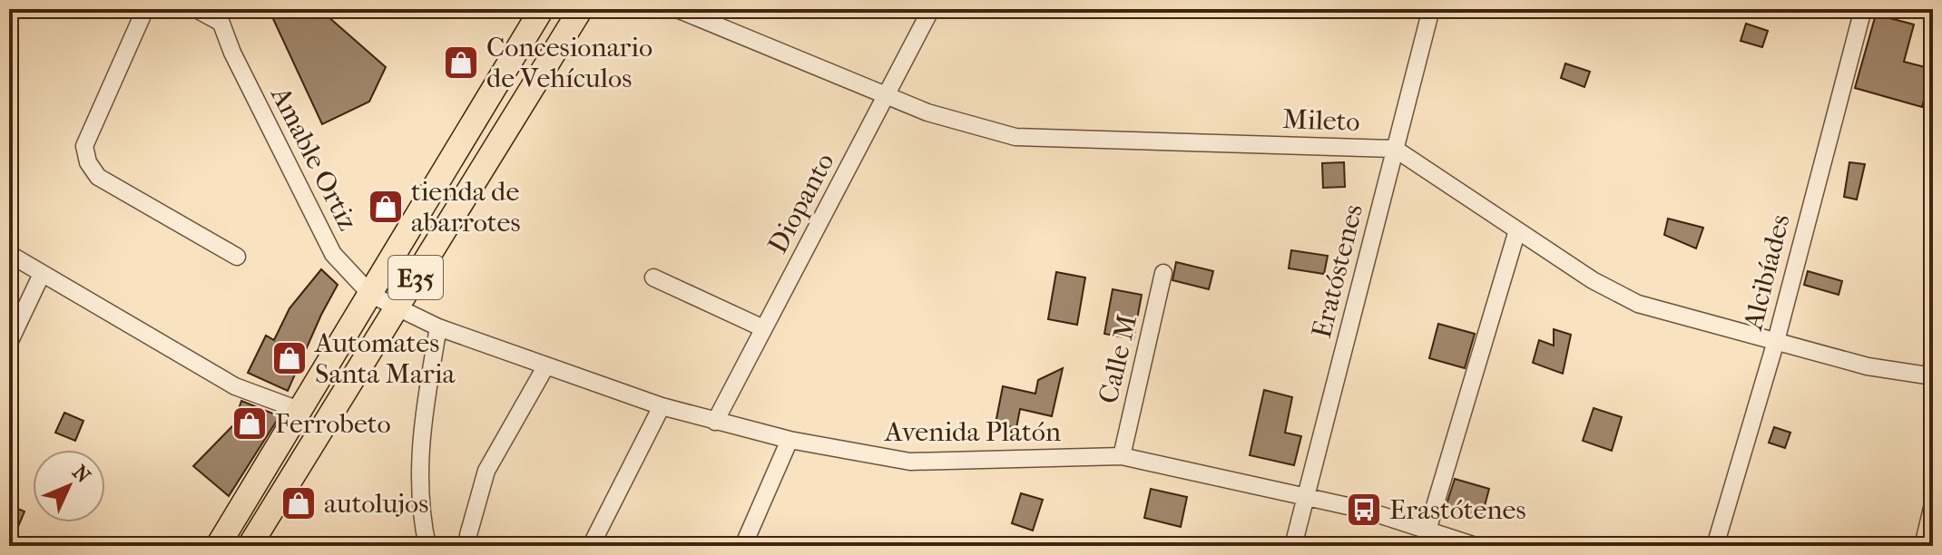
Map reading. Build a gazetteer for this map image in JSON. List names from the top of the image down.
{
  "streets": {
    "highway": ["E35"],
    "street": [
      "Mileto",
      "Amable Ortiz",
      "Diopanto",
      "Eratóstenes",
      "Alcibíades",
      "Calle M",
      "Avenida Platón"
    ]
  },
  "crossings": [
    ["Mileto", "Diopanto"],
    ["Mileto", "Eratóstenes"],
    ["Mileto", "Alcibíades"],
    ["Amable Ortiz", "E35"],
    ["Amable Ortiz", "Avenida Platón"],
    ["Diopanto", "Avenida Platón"],
    ["Eratóstenes", "Avenida Platón"],
    ["E35", "Avenida Platón"],
    ["Calle M", "Avenida Platón"]
  ],
  "places": {
    "shop": [
      "Concesionario de Vehículos",
      "tienda de abarrotes",
      "Automates Santa Maria",
      "Ferrobeto",
      "autolujos"
    ],
    "bus stop": ["Erastótenes"]
  },
  "north": "top right"
}
